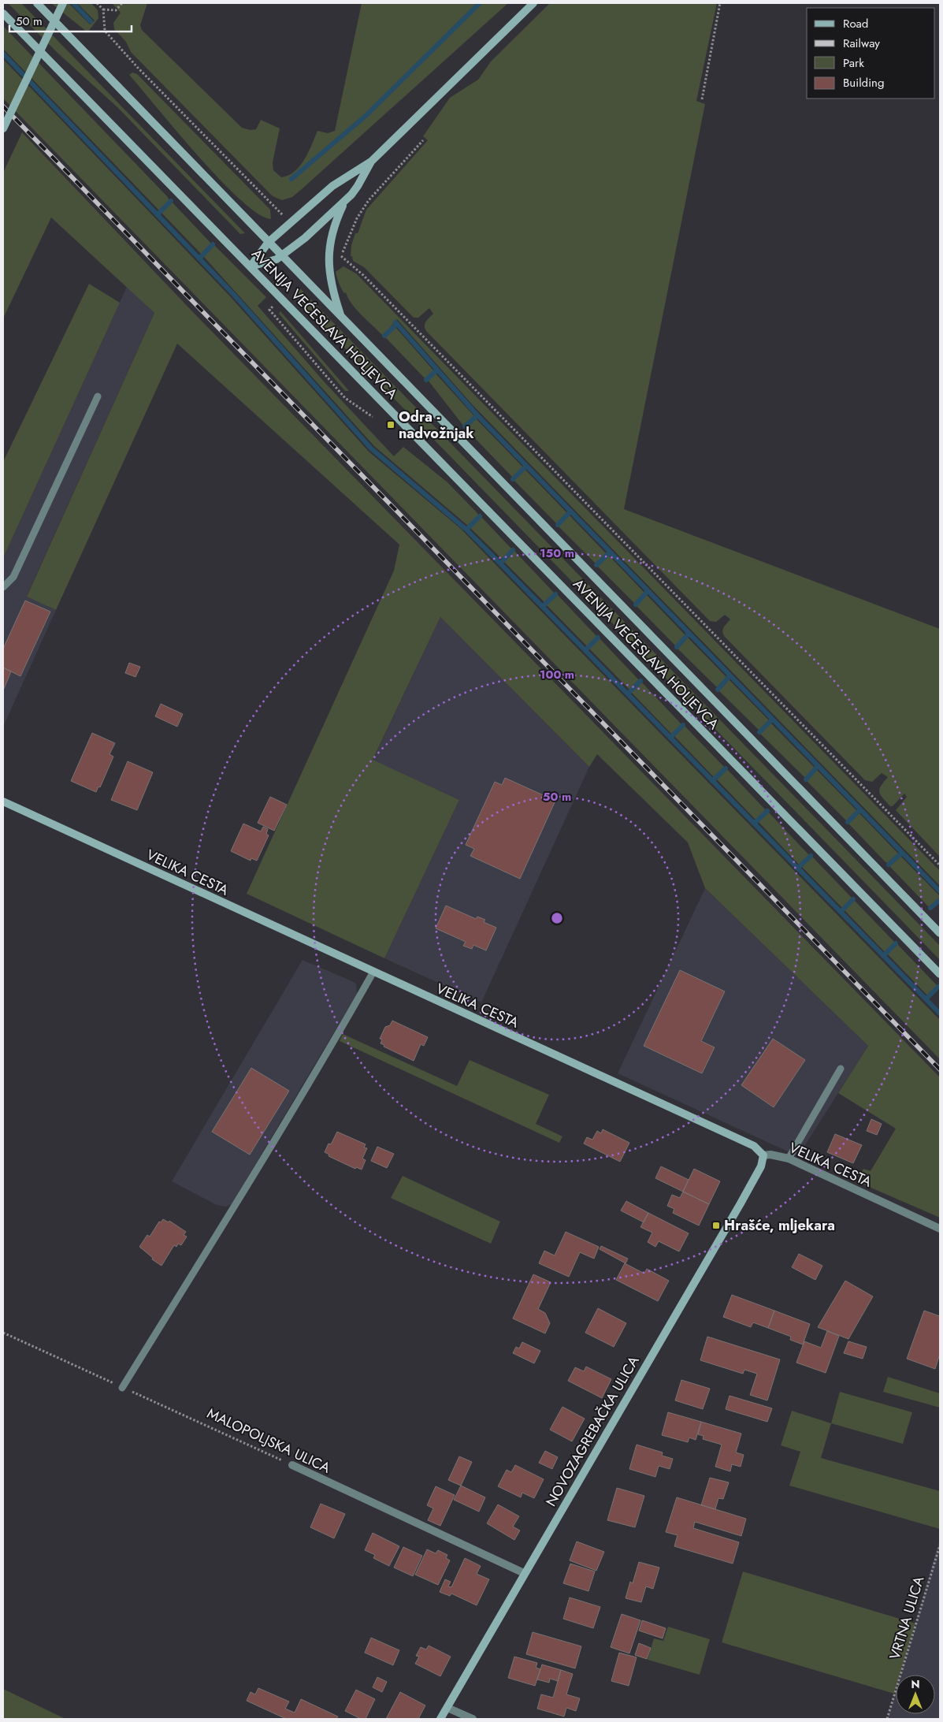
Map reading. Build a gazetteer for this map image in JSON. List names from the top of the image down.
{
  "streets": {
    "main road": ["AVENIJA VEĆESLAVA HOLJEVCA", "VELIKA CESTA", "NOVOZAGREBAČKA ULICA"],
    "street": ["MALOPOLJSKA ULICA"],
    "path": ["VRTNA ULICA"]
  },
  "crossings": [
    ["VELIKA CESTA", "NOVOZAGREBAČKA ULICA"],
    ["NOVOZAGREBAČKA ULICA", "MALOPOLJSKA ULICA"]
  ],
  "places": {
    "transit": ["Odra - nadvožnjak", "Hrašće, mljekara"]
  },
  "legend": [
    "Road",
    "Railway",
    "Park",
    "Building"
  ],
  "scale_bar": "50 m",
  "north": "top",
  "rings": ["150 m", "100 m", "50 m"]
}
